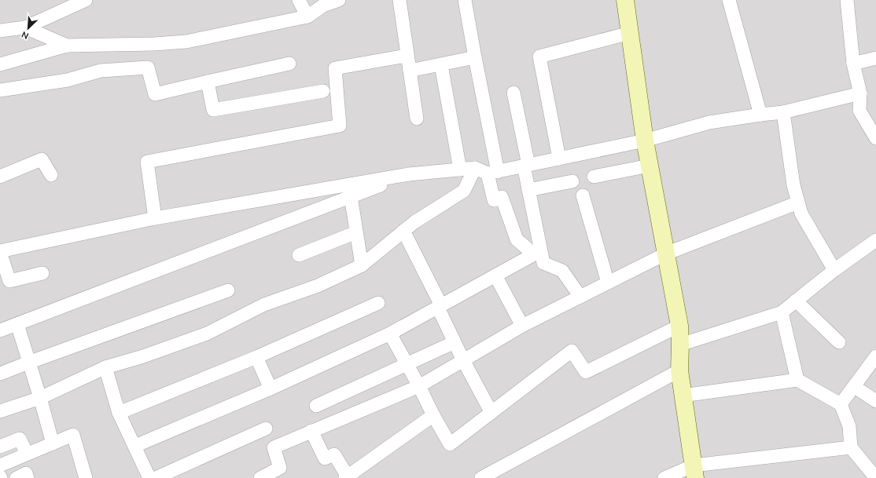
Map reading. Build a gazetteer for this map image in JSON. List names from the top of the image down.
{
  "north": "bottom left"
}
